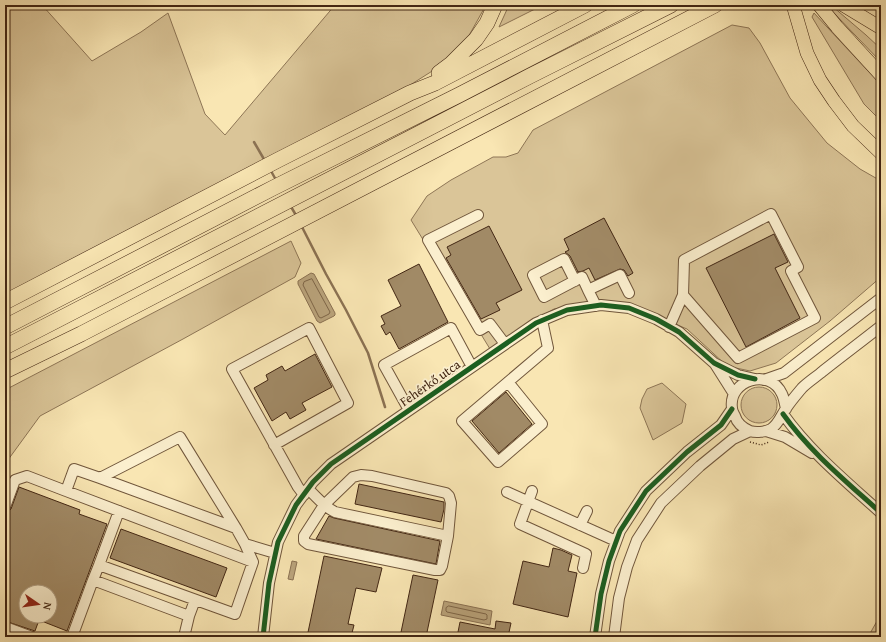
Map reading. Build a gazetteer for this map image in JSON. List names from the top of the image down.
{
  "streets": {
    "street": ["Fehérkő utca"]
  },
  "north": "right"
}
